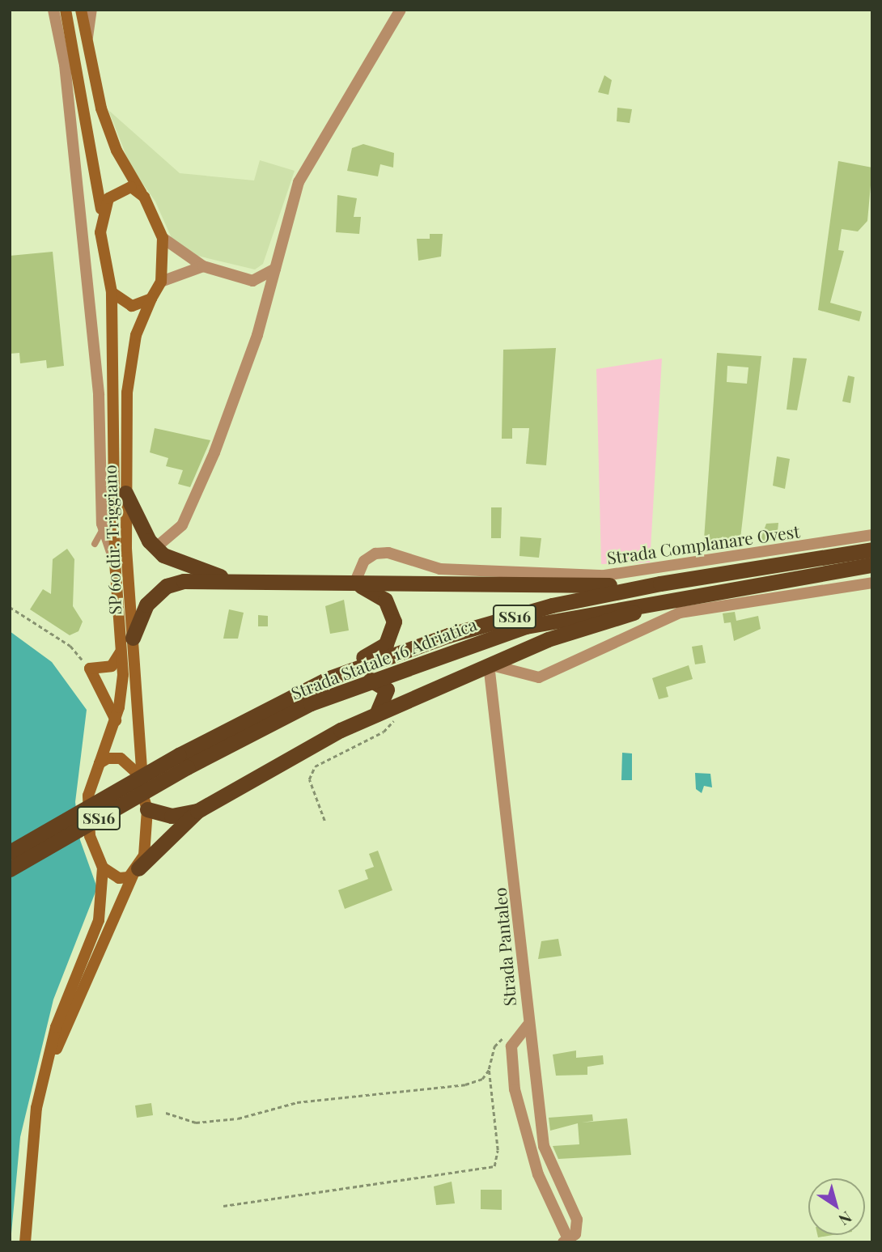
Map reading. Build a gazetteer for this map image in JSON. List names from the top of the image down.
{
  "streets": {
    "highway": ["SS16", "Strada Statale 16 Adriatica"],
    "main road": ["SP 60 dir. Triggiano"],
    "street": ["Strada Complanare Ovest", "Strada Pantaleo"]
  },
  "crossings": [
    ["SP 60 dir. Triggiano", "SS16"],
    ["Strada Complanare Ovest", "SS16"],
    ["SS16", "Strada Statale 16 Adriatica"],
    ["SS16", "Strada Pantaleo"]
  ],
  "north": "bottom right"
}
